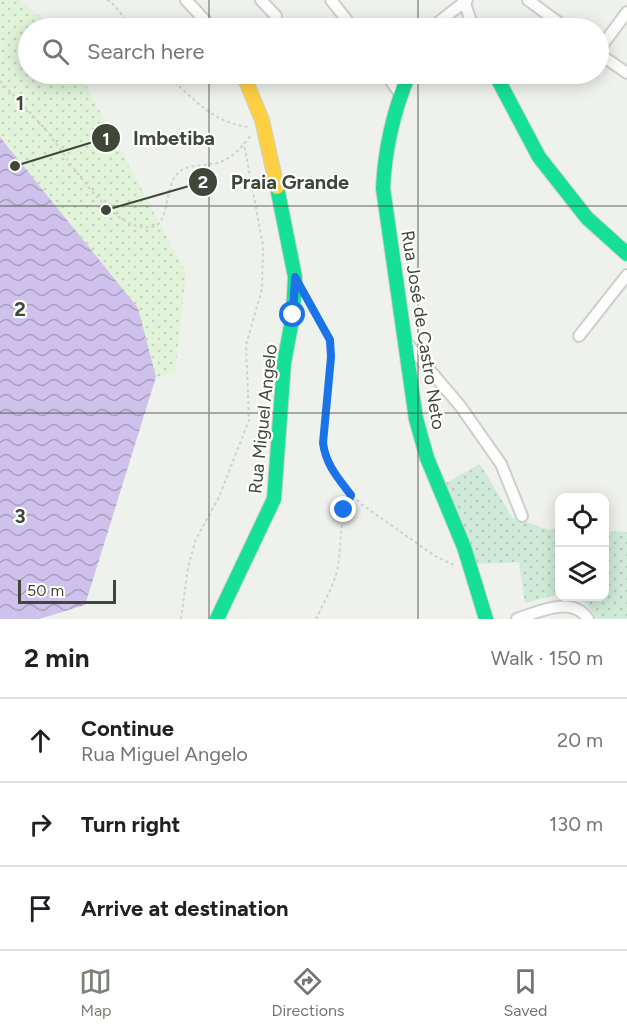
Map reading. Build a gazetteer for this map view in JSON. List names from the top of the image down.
{
  "streets": {
    "street": ["Rua José de Castro Neto", "Rua Miguel Angelo"]
  },
  "places": ["Imbetiba", "Praia Grande"],
  "scale_bar": "50 m",
  "page": {
    "search": "Search here",
    "scale": "50 m",
    "heading": ["2 min", "Walk · 150 m"],
    "list": [
      ["Continue", "Rua Miguel Angelo", "20 m"],
      ["Turn right", "130 m"],
      "Arrive at destination"
    ],
    "nav": ["Map", "Directions", "Saved"]
  },
  "grid": {
    "rows": ["1", "2", "3"]
  }
}
